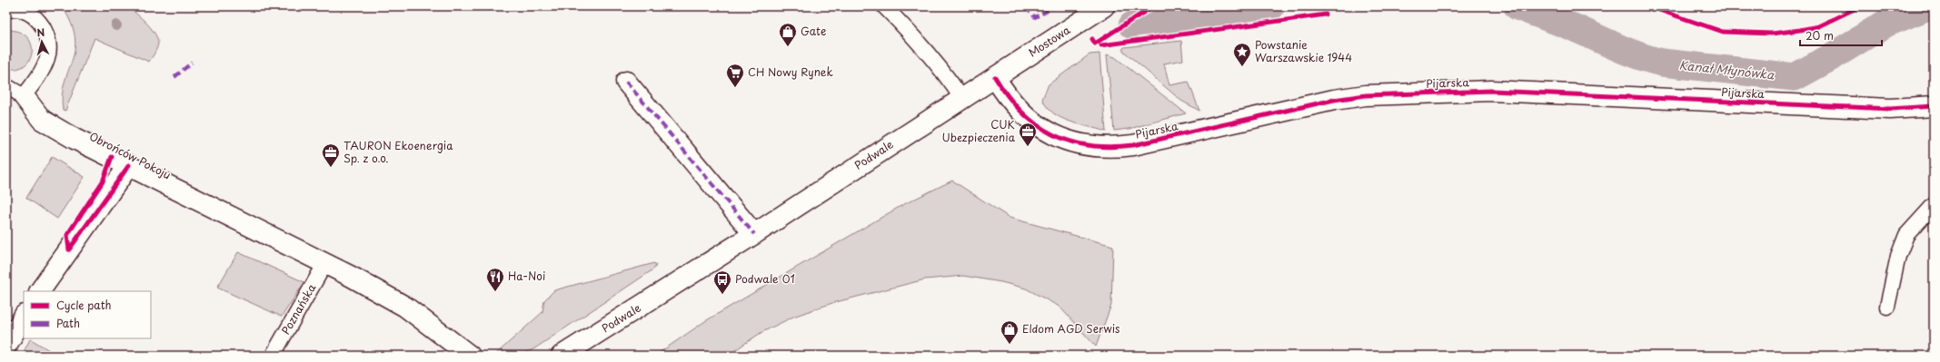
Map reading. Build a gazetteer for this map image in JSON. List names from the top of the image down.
{
  "streets": {
    "street": [
      "Mostowa",
      "Pijarska",
      "Podwale",
      "Obrońców Pokoju"
    ],
    "lane": ["Poznańska"]
  },
  "crossings": [
    ["Mostowa", "Pijarska"],
    ["Mostowa", "Podwale"],
    ["Pijarska", "Podwale"],
    ["Obrońców Pokoju", "Poznańska"]
  ],
  "water": ["Kanał Młynówka"],
  "places": {
    "shop": ["Gate", "Eldom AGD Serwis"],
    "place": ["Powstanie Warszawskie 1944"],
    "supermarket": ["CH Nowy Rynek"],
    "office": ["CUK Ubezpieczenia", "TAURON Ekoenergia Sp. z o.o."],
    "restaurant": ["Ha-Noi"],
    "bus stop": ["Podwale 01"]
  },
  "legend": ["Cycle path", "Path"],
  "scale_bar": "20 m",
  "north": "top"
}
